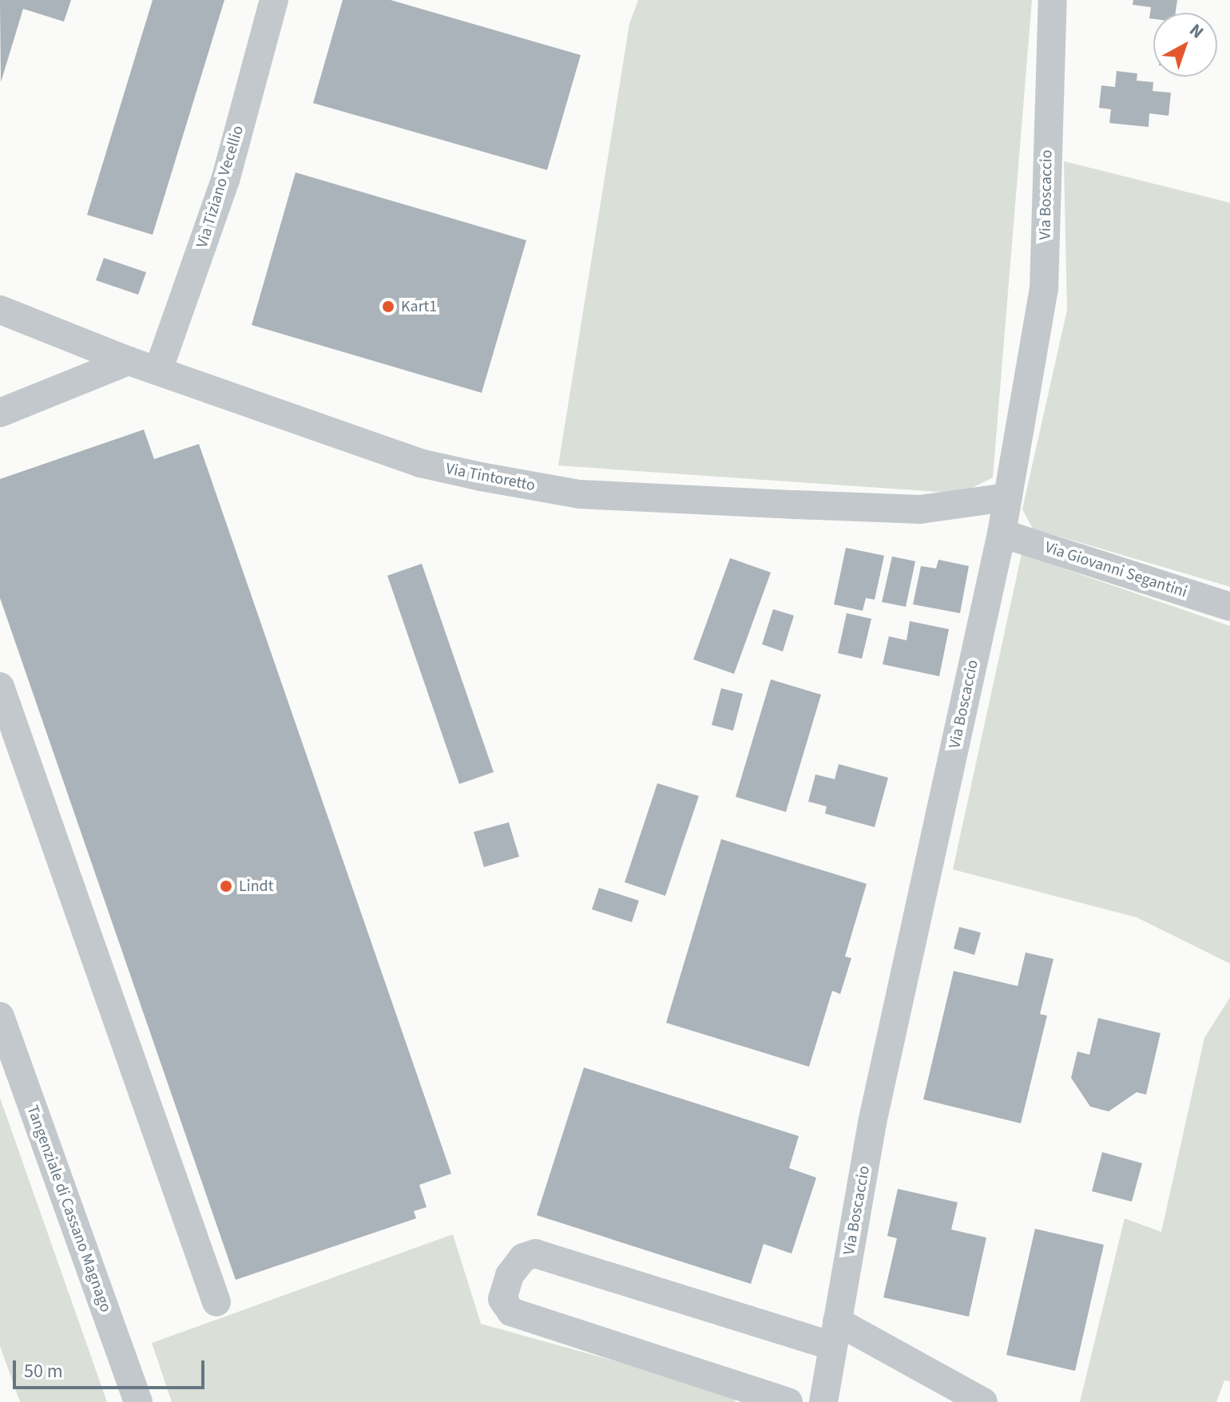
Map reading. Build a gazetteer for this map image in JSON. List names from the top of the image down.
{
  "streets": {
    "street": [
      "Via Tiziano Vecellio",
      "Via Boscaccio",
      "Via Tintoretto",
      "Via Giovanni Segantini",
      "Tangenziale di Cassano Magnago"
    ]
  },
  "crossings": [
    ["Via Tiziano Vecellio", "Via Tintoretto"],
    ["Via Boscaccio", "Via Tintoretto"],
    ["Via Boscaccio", "Via Giovanni Segantini"]
  ],
  "places": ["Kart1", "Lindt"],
  "scale_bar": "50 m",
  "north": "top right"
}
